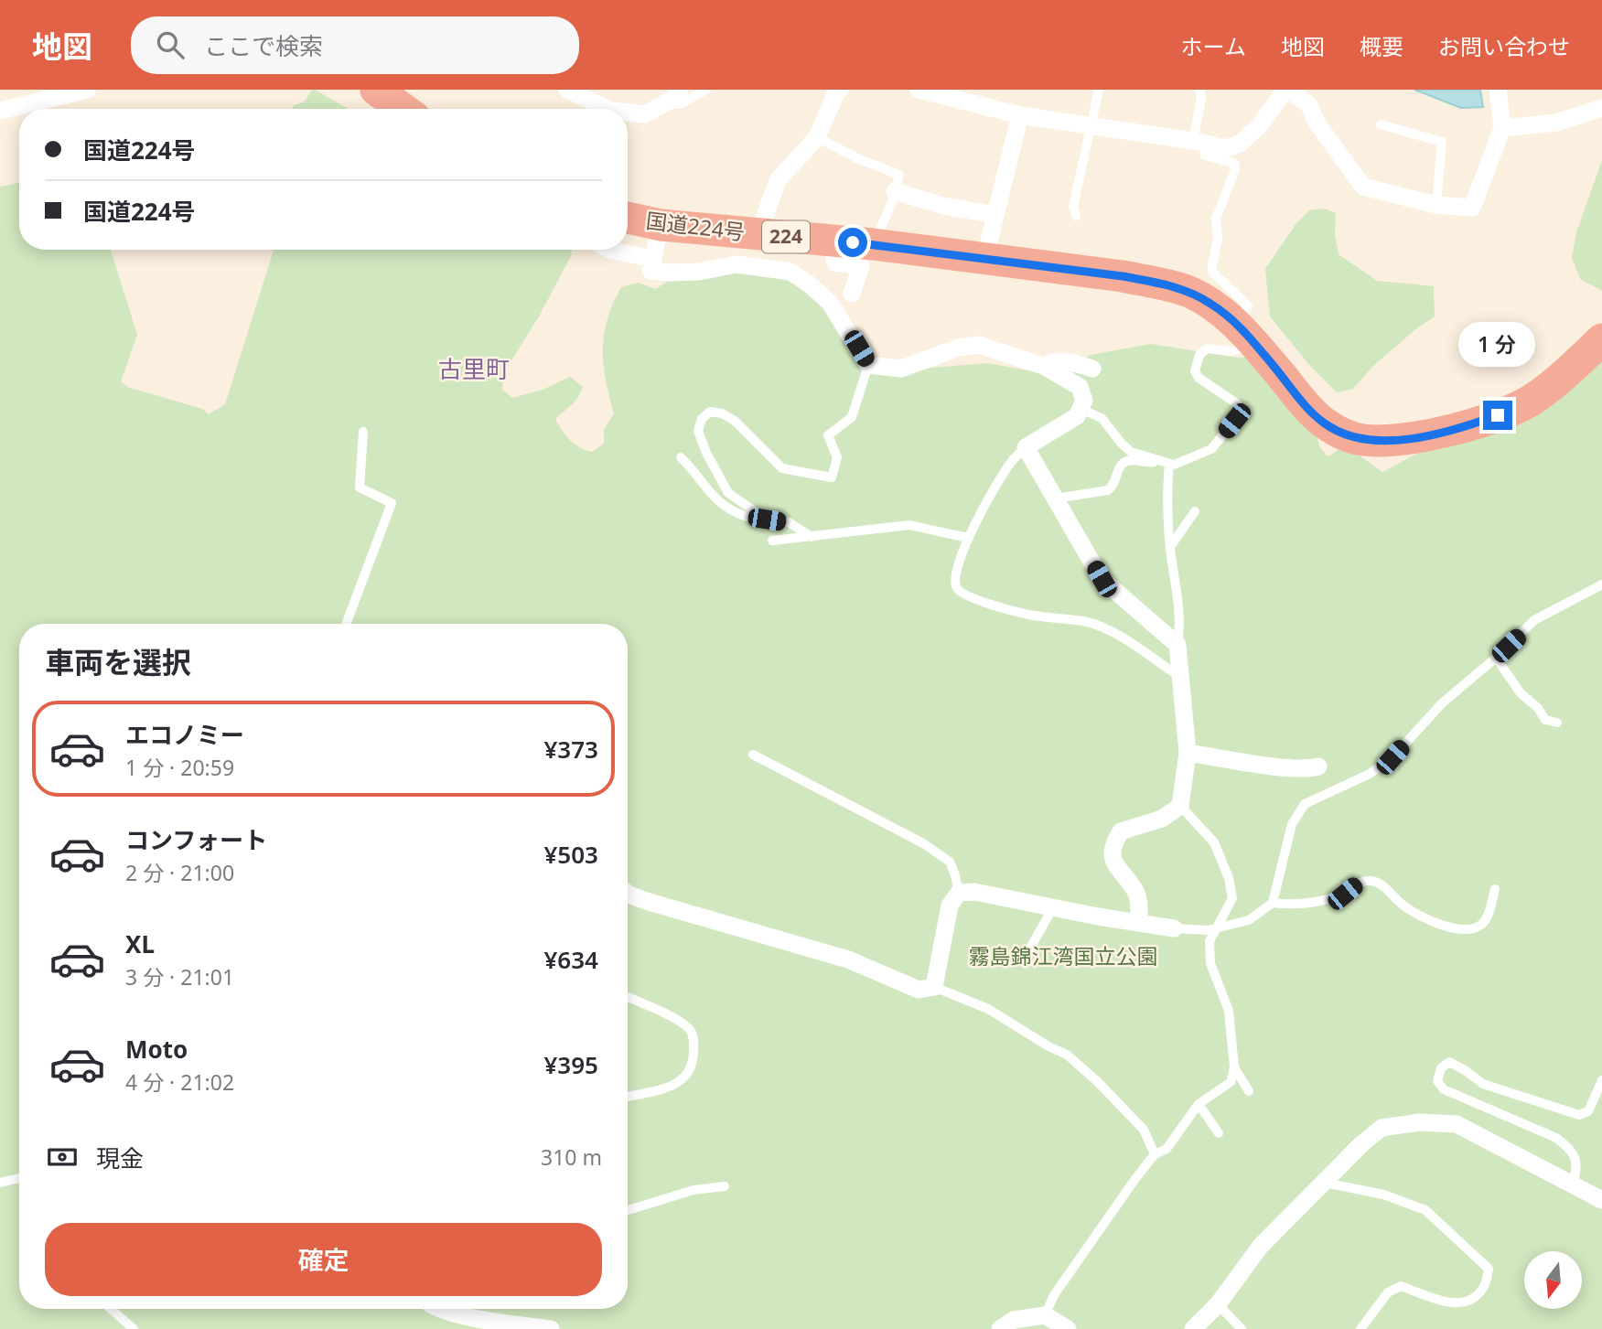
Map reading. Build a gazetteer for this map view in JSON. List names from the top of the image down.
{
  "streets": {
    "highway": ["国道224号", "224"]
  },
  "districts": ["古里町"],
  "parks": ["霧島錦江湾国立公園"],
  "north": "bottom",
  "page": {
    "header": "地図",
    "search": "ここで検索",
    "nav": [
      "ホーム",
      "地図",
      "概要",
      "お問い合わせ"
    ],
    "banner": ["国道224号", "国道224号"],
    "bubble": "1 分",
    "heading": "車両を選択",
    "list": [
      {
        "name": "エコノミー",
        "note": "1 分 · 20:59",
        "value": "¥373"
      },
      {
        "name": "コンフォート",
        "note": "2 分 · 21:00",
        "value": "¥503"
      },
      {
        "name": "XL",
        "note": "3 分 · 21:01",
        "value": "¥634"
      },
      {
        "name": "Moto",
        "note": "4 分 · 21:02",
        "value": "¥395"
      }
    ],
    "pay": ["現金", "310 m"],
    "buttons": "確定"
  }
}
